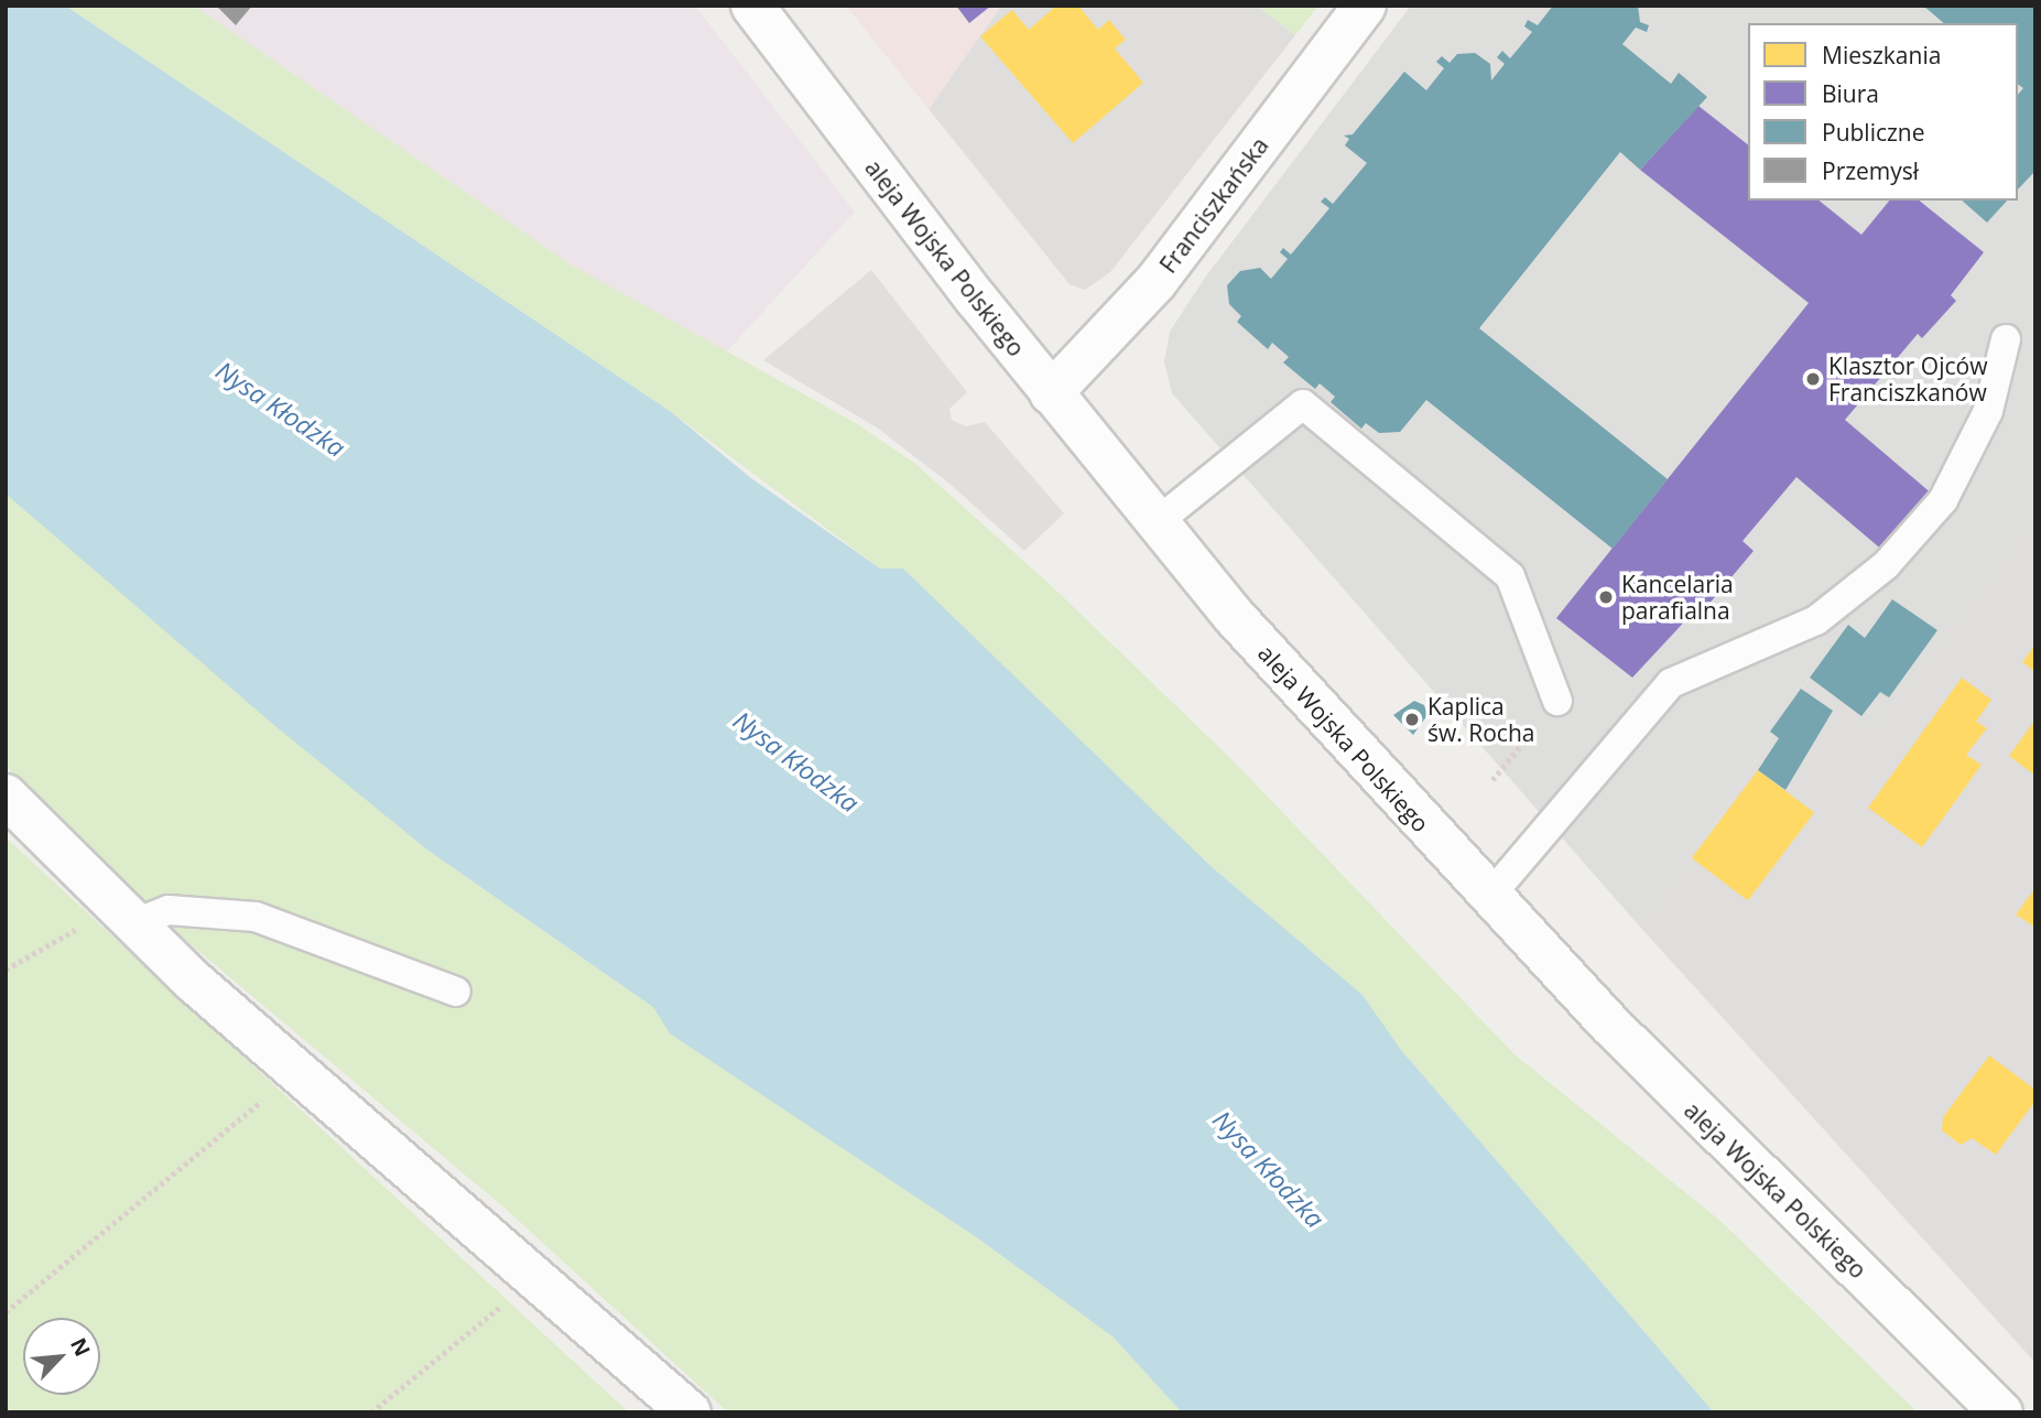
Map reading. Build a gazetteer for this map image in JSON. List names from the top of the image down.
{
  "streets": {
    "street": ["Franciszkańska", "aleja Wojska Polskiego"]
  },
  "crossings": [
    ["Franciszkańska", "aleja Wojska Polskiego"]
  ],
  "water": ["Nysa Kłodzka"],
  "places": ["Klasztor Ojców Franciszkanów", "Kancelaria parafialna", "Kaplica św. Rocha"],
  "legend": [
    "Mieszkania",
    "Biura",
    "Publiczne",
    "Przemysł"
  ],
  "north": "top right"
}
